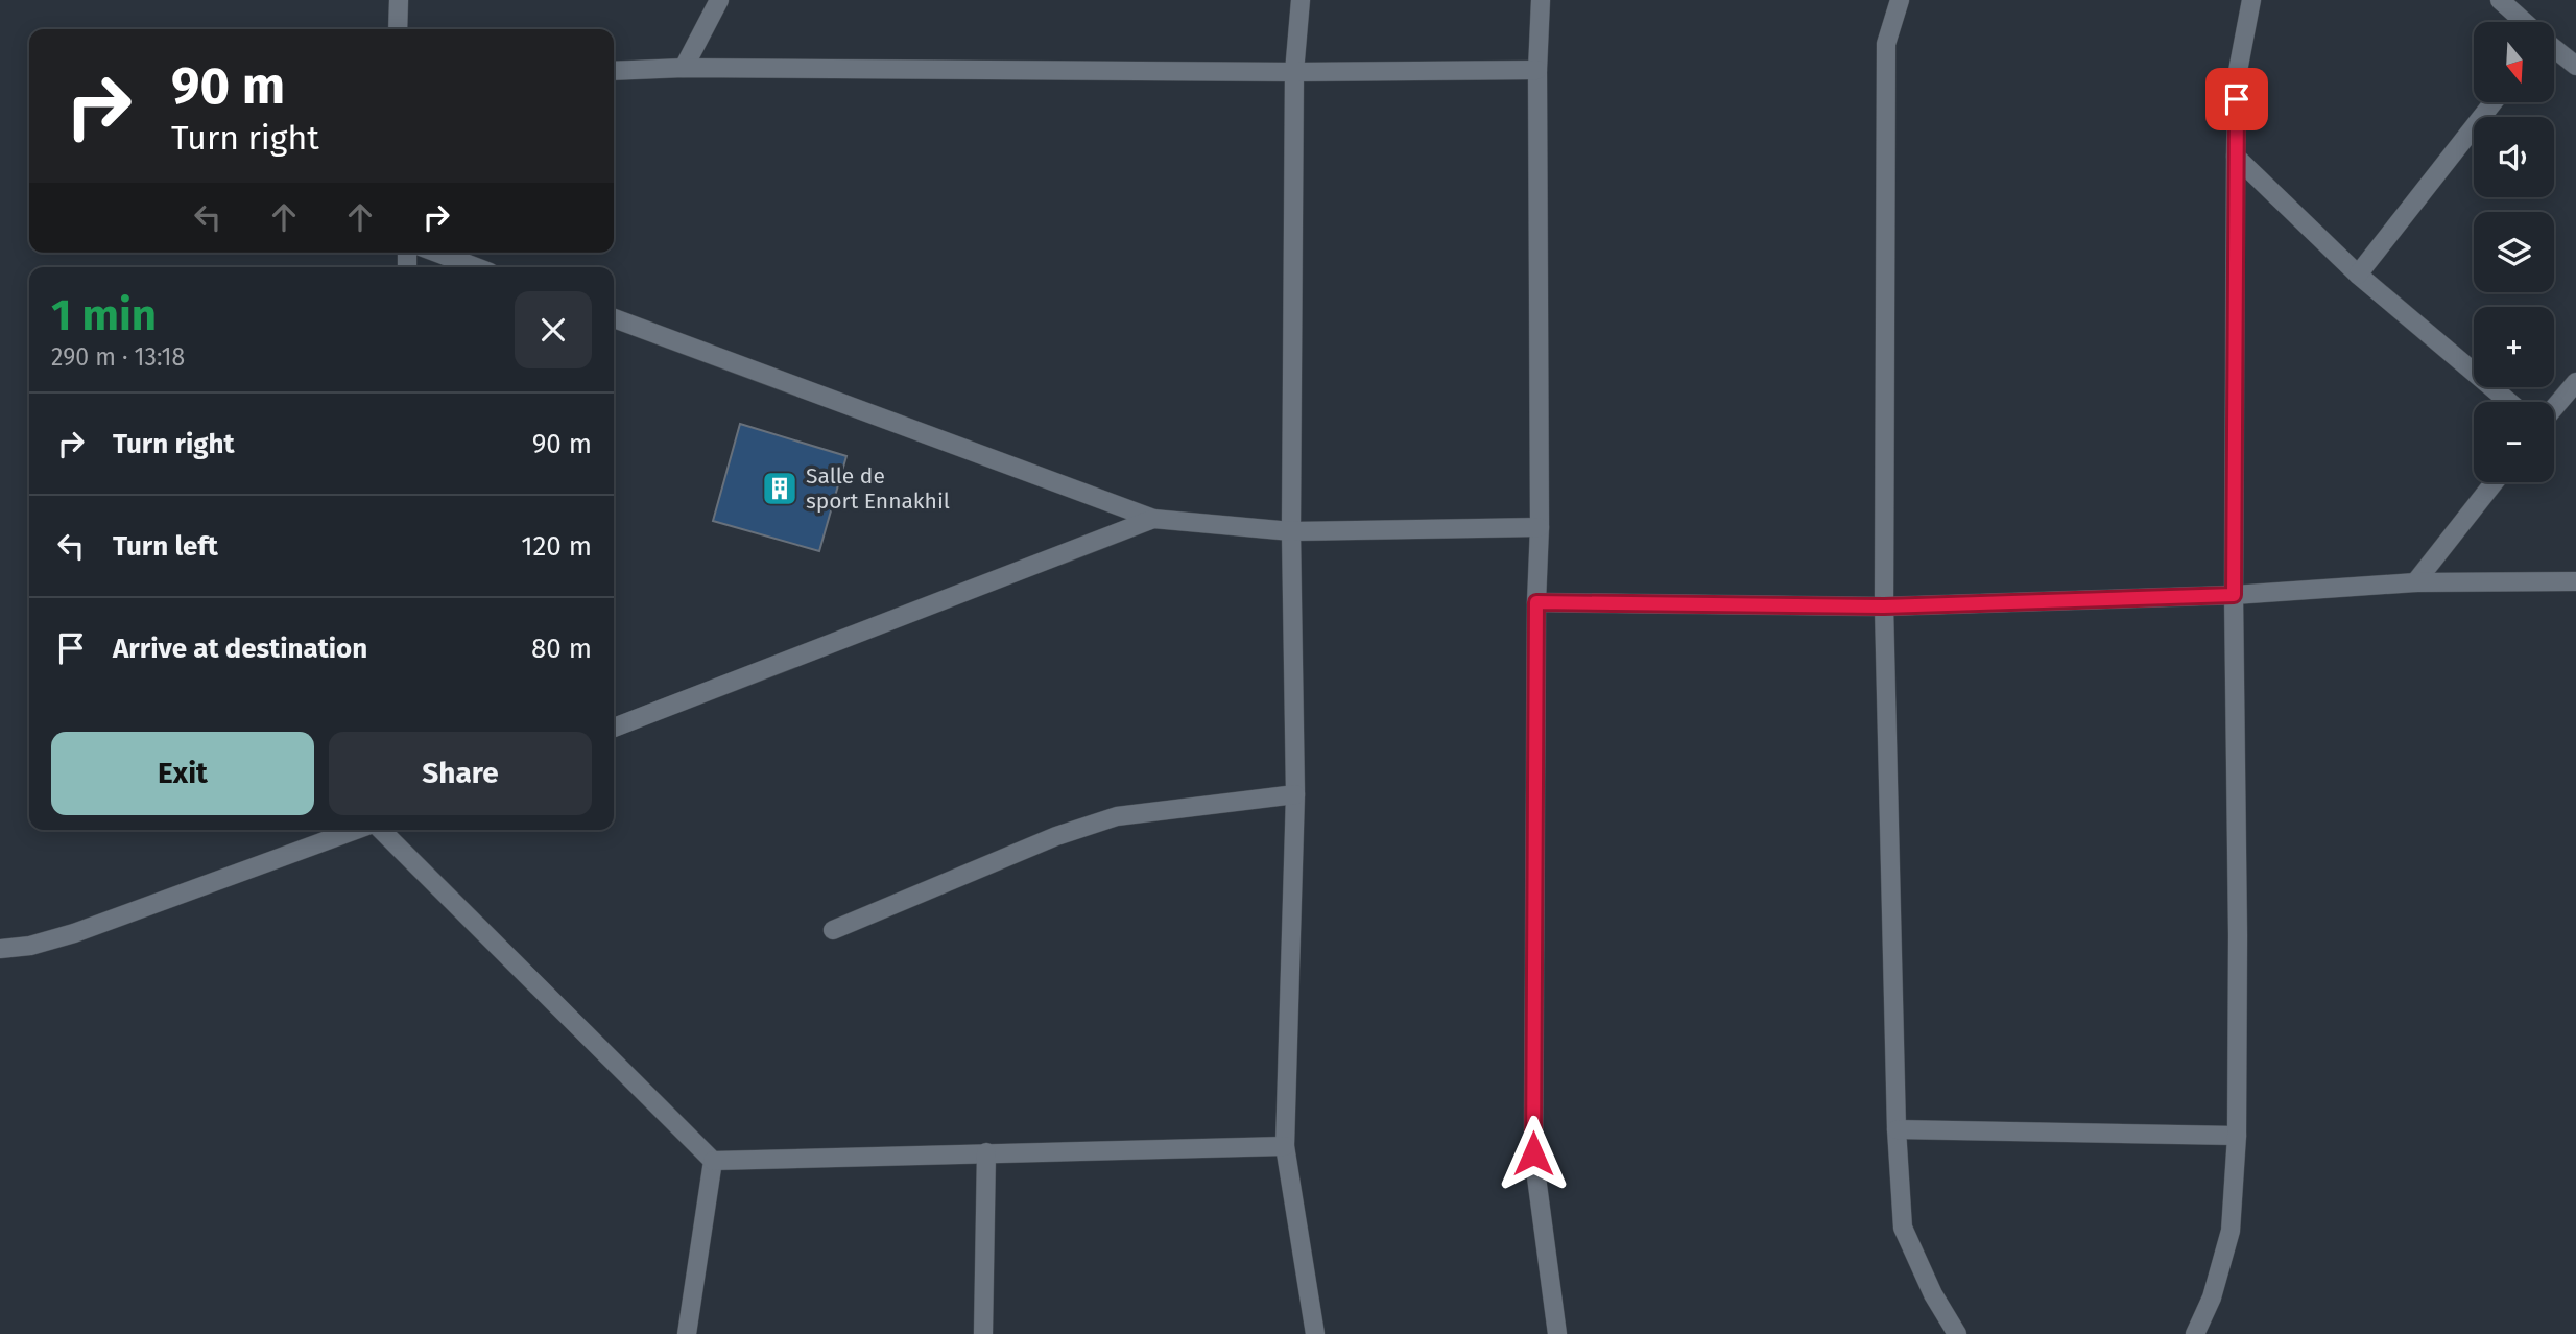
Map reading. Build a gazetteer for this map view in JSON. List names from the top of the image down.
{
  "places": {
    "building": ["Salle de sport Ennakhil"]
  },
  "north": "bottom",
  "page": {
    "map_buttons": ["+", "−"],
    "turn": ["90 m", "Turn right"],
    "heading": ["1 min", "290 m · 13:18"],
    "list": [
      {
        "name": "Turn right",
        "value": "90 m"
      },
      {
        "name": "Turn left",
        "value": "120 m"
      },
      {
        "name": "Arrive at destination",
        "value": "80 m"
      }
    ],
    "buttons": ["Exit", "Share"]
  }
}
